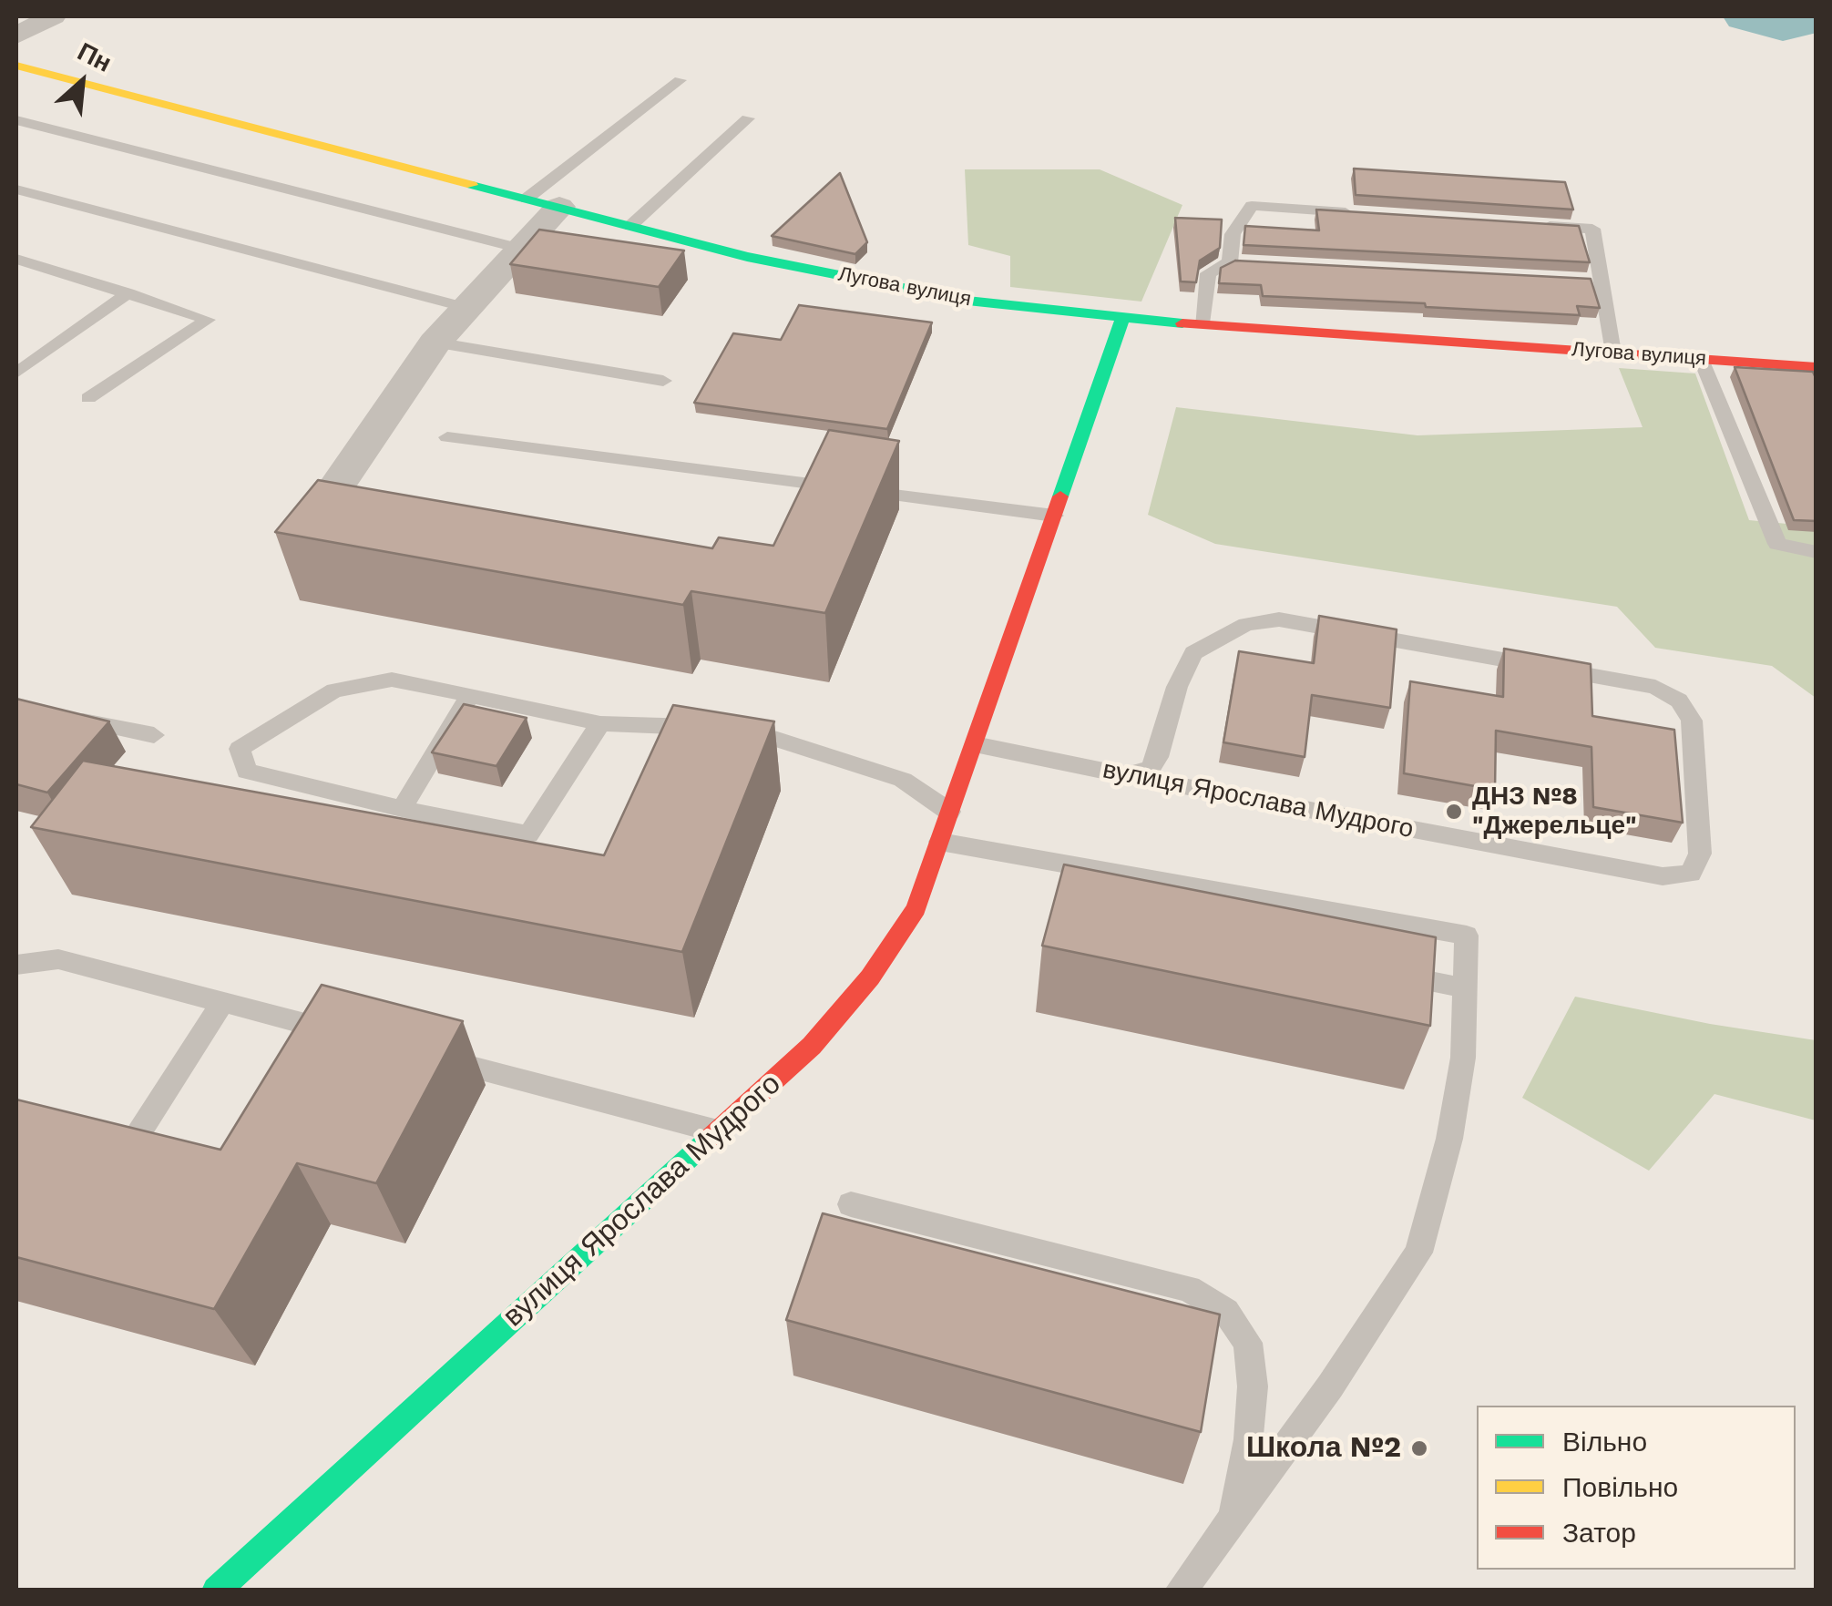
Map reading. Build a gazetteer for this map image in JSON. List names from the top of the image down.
{
  "streets": {
    "street": ["Лугова вулиця", "вулиця Ярослава Мудрого"]
  },
  "crossings": [
    ["Лугова вулиця", "вулиця Ярослава Мудрого"]
  ],
  "places": ["ДНЗ №8 \"Джерельце\"", "Школа №2"],
  "legend": ["Вільно", "Повільно", "Затор"],
  "north": "top right"
}
